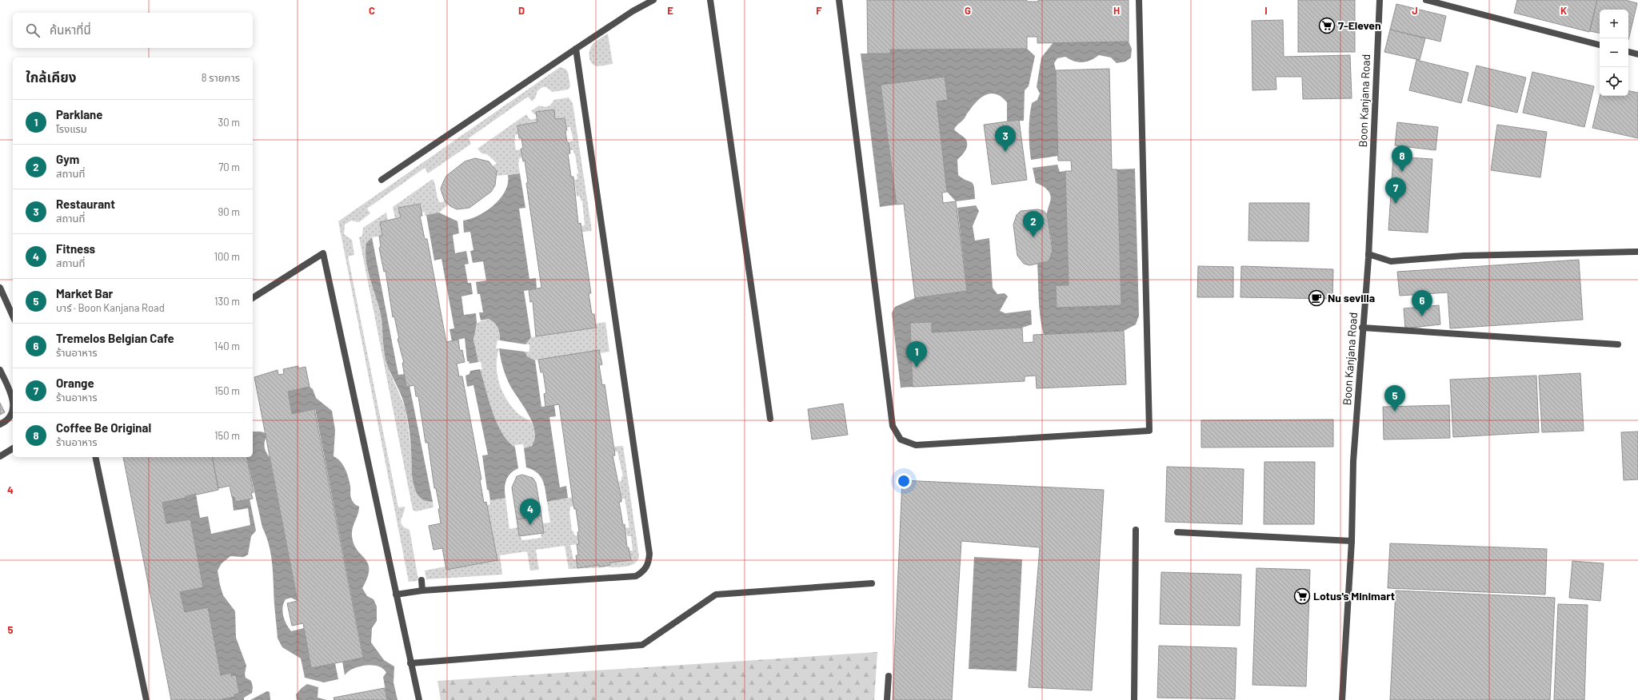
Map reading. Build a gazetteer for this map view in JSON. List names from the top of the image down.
{
  "streets": {
    "street": ["Boon Kanjana Road"]
  },
  "places": {
    "supermarket": ["7-Eleven", "Lotus's Minimart"],
    "cafe": ["Nu sevilla"]
  },
  "page": {
    "map_buttons": ["+", "−"],
    "search": "ค้นหาที่นี่",
    "heading": ["ใกล้เคียง", "8 รายการ"],
    "list": [
      {
        "mark": "1",
        "name": "Parklane",
        "note": "โรงแรม",
        "value": "30 m"
      },
      {
        "mark": "2",
        "name": "Gym",
        "note": "สถานที่",
        "value": "70 m"
      },
      {
        "mark": "3",
        "name": "Restaurant",
        "note": "สถานที่",
        "value": "90 m"
      },
      {
        "mark": "4",
        "name": "Fitness",
        "note": "สถานที่",
        "value": "100 m"
      },
      {
        "mark": "5",
        "name": "Market Bar",
        "note": "บาร์ · Boon Kanjana Road",
        "value": "130 m"
      },
      {
        "mark": "6",
        "name": "Tremelos Belgian Cafe",
        "note": "ร้านอาหาร",
        "value": "140 m"
      },
      {
        "mark": "7",
        "name": "Orange",
        "note": "ร้านอาหาร",
        "value": "150 m"
      },
      {
        "mark": "8",
        "name": "Coffee Be Original",
        "note": "ร้านอาหาร",
        "value": "150 m"
      }
    ],
    "pins": [
      "3",
      "8",
      "7",
      "2",
      "6",
      "1",
      "5",
      "4"
    ]
  },
  "grid": {
    "columns": [
      "C",
      "D",
      "E",
      "F",
      "G",
      "H",
      "I",
      "J",
      "K"
    ],
    "rows": ["4", "5"]
  }
}
